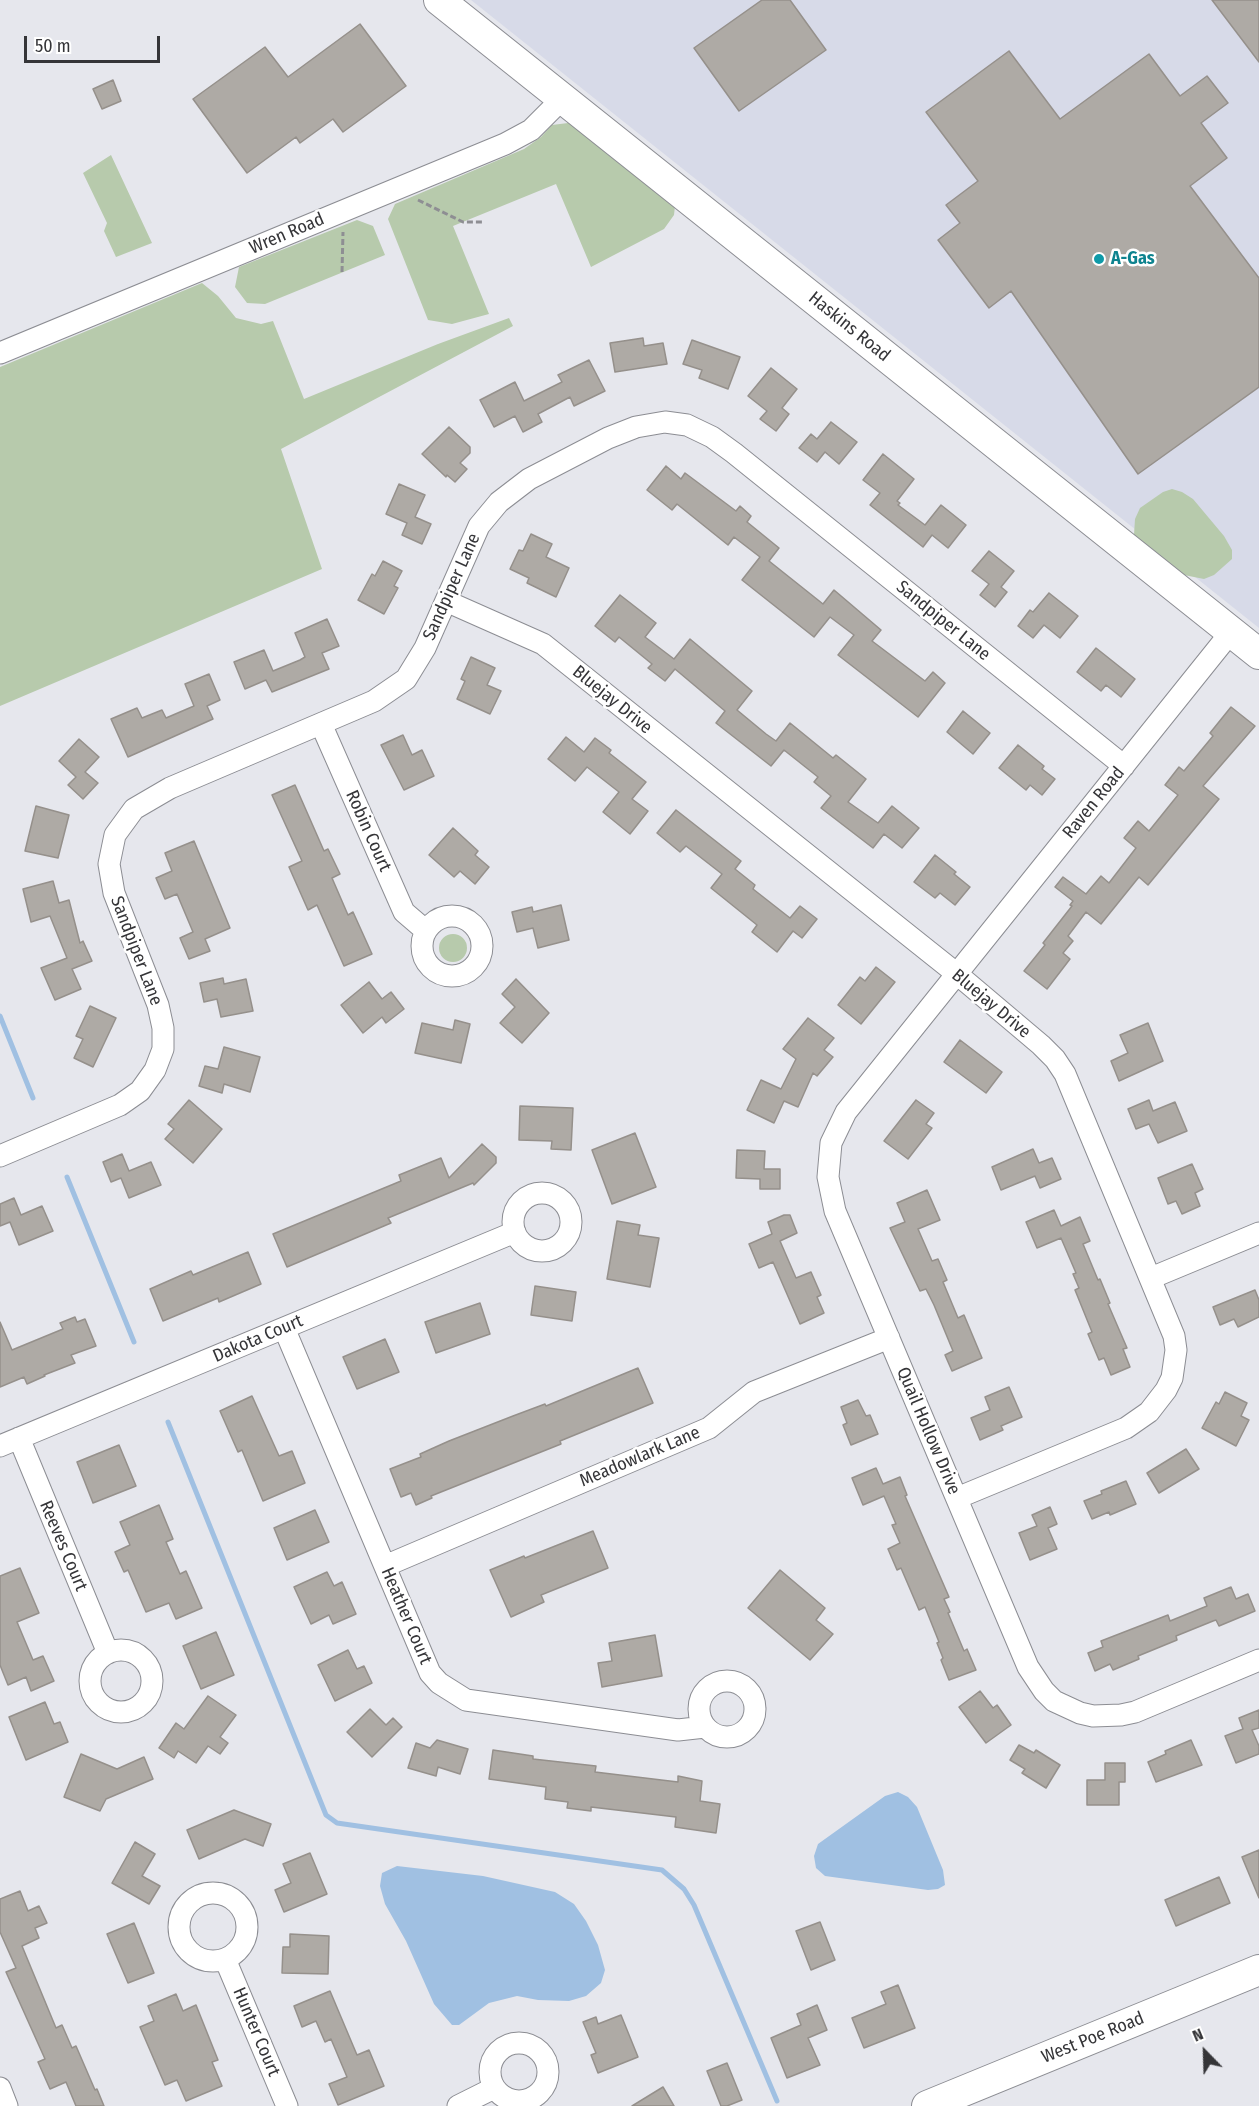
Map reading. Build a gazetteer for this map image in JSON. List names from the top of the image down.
{
  "streets": {
    "main road": ["Haskins Road", "West Poe Road"],
    "street": [
      "Wren Road",
      "Sandpiper Lane",
      "Bluejay Drive",
      "Raven Road",
      "Robin Court",
      "Dakota Court",
      "Quail Hollow Drive",
      "Meadowlark Lane",
      "Reeves Court",
      "Heather Court",
      "Hunter Court"
    ]
  },
  "crossings": [
    ["Wren Road", "Haskins Road"],
    ["Haskins Road", "Raven Road"],
    ["Sandpiper Lane", "Bluejay Drive"],
    ["Sandpiper Lane", "Raven Road"],
    ["Sandpiper Lane", "Robin Court"],
    ["Bluejay Drive", "Raven Road"],
    ["Bluejay Drive", "Quail Hollow Drive"],
    ["Raven Road", "Quail Hollow Drive"],
    ["Dakota Court", "Reeves Court"],
    ["Dakota Court", "Heather Court"],
    ["Quail Hollow Drive", "Meadowlark Lane"],
    ["Meadowlark Lane", "Heather Court"]
  ],
  "places": ["A-Gas"],
  "scale_bar": "50 m",
  "north": "top left"
}
